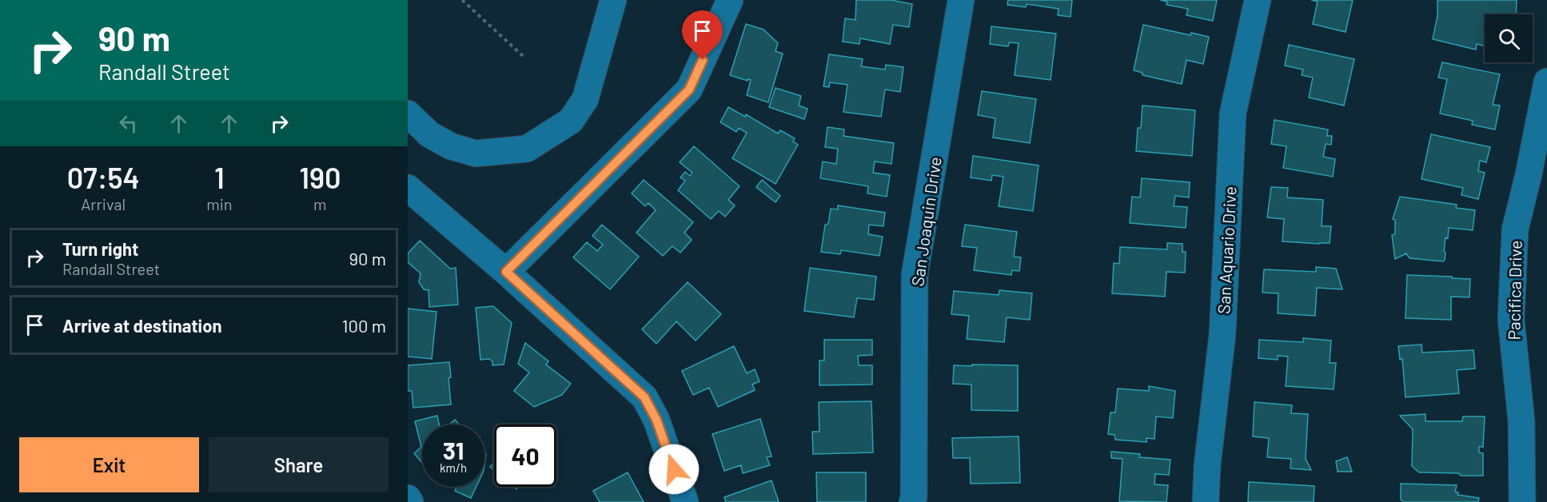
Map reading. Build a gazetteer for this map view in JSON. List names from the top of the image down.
{
  "streets": {
    "street": ["San Joaquin Drive", "San Aquario Drive", "Pacifica Drive"]
  },
  "page": {
    "turn": ["90 m", "Randall Street"],
    "eta": [
      "07:54",
      "Arrival",
      "1",
      "min",
      "190",
      "m"
    ],
    "list": [
      {
        "name": "Turn right",
        "note": "Randall Street",
        "value": "90 m"
      },
      {
        "name": "Arrive at destination",
        "value": "100 m"
      }
    ],
    "speed": "31 km/h",
    "limit": "40",
    "buttons": ["Exit", "Share"]
  }
}
